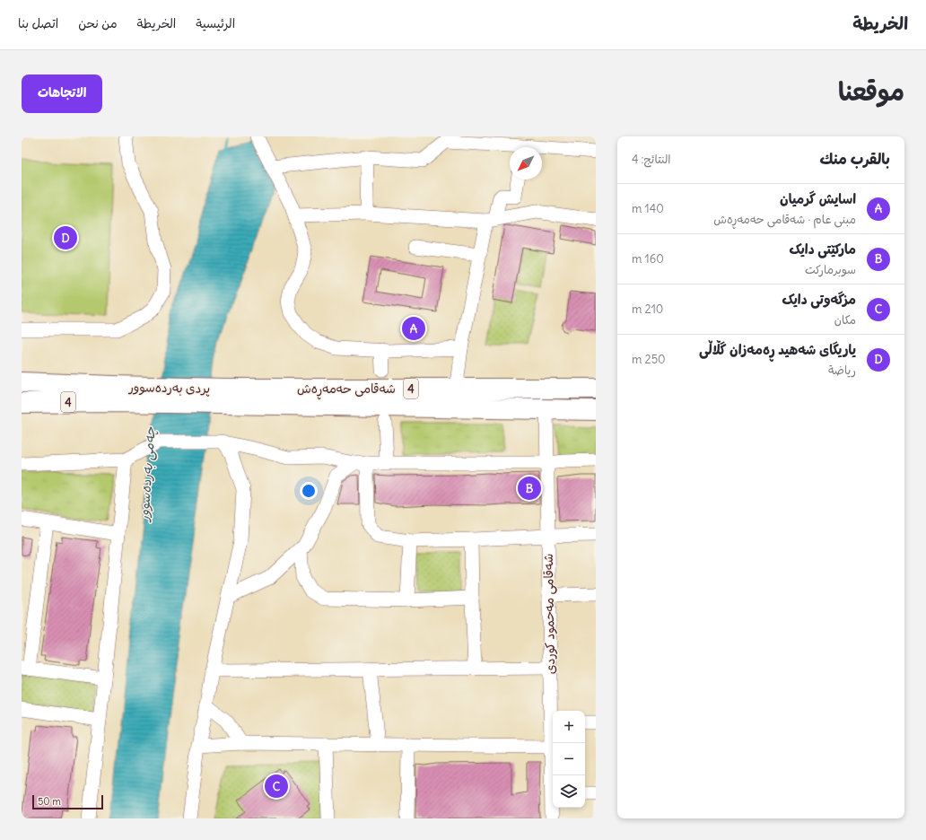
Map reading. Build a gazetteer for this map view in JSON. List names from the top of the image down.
{
  "streets": {
    "highway": ["پردی بەردەسوور", "شەقامی حەمەڕەش", "4"],
    "street": ["شەقامی مەحمود کوردی"]
  },
  "crossings": [
    ["پردی بەردەسوور", "شەقامی حەمەڕەش"],
    ["پردی بەردەسوور", "4"],
    ["شەقامی حەمەڕەش", "شەقامی مەحمود کوردی"]
  ],
  "water": ["چەمی بەردەسوور"],
  "scale_bar": "50 m",
  "north": "bottom left",
  "page": {
    "header": "الخريطة",
    "nav": [
      "الرئيسية",
      "الخريطة",
      "من نحن",
      "اتصل بنا"
    ],
    "title": "موقعنا",
    "buttons": "الاتجاهات",
    "heading": ["بالقرب منك", "النتائج: 4"],
    "list": [
      {
        "mark": "A",
        "name": "اسايش گرميان",
        "note": "مبنى عام · شەقامی حەمەڕەش",
        "value": "140 m"
      },
      {
        "mark": "B",
        "name": "مارکێتی دایک",
        "note": "سوبرماركت",
        "value": "160 m"
      },
      {
        "mark": "C",
        "name": "مزگەوتی دایک",
        "note": "مكان",
        "value": "210 m"
      },
      {
        "mark": "D",
        "name": "یاریگای شەهید ڕەمەزان گڵاڵی",
        "note": "رياضة",
        "value": "250 m"
      }
    ],
    "pins": [
      "D",
      "A",
      "B",
      "C"
    ],
    "map_buttons": ["+", "−"],
    "scale": "50 m"
  }
}
